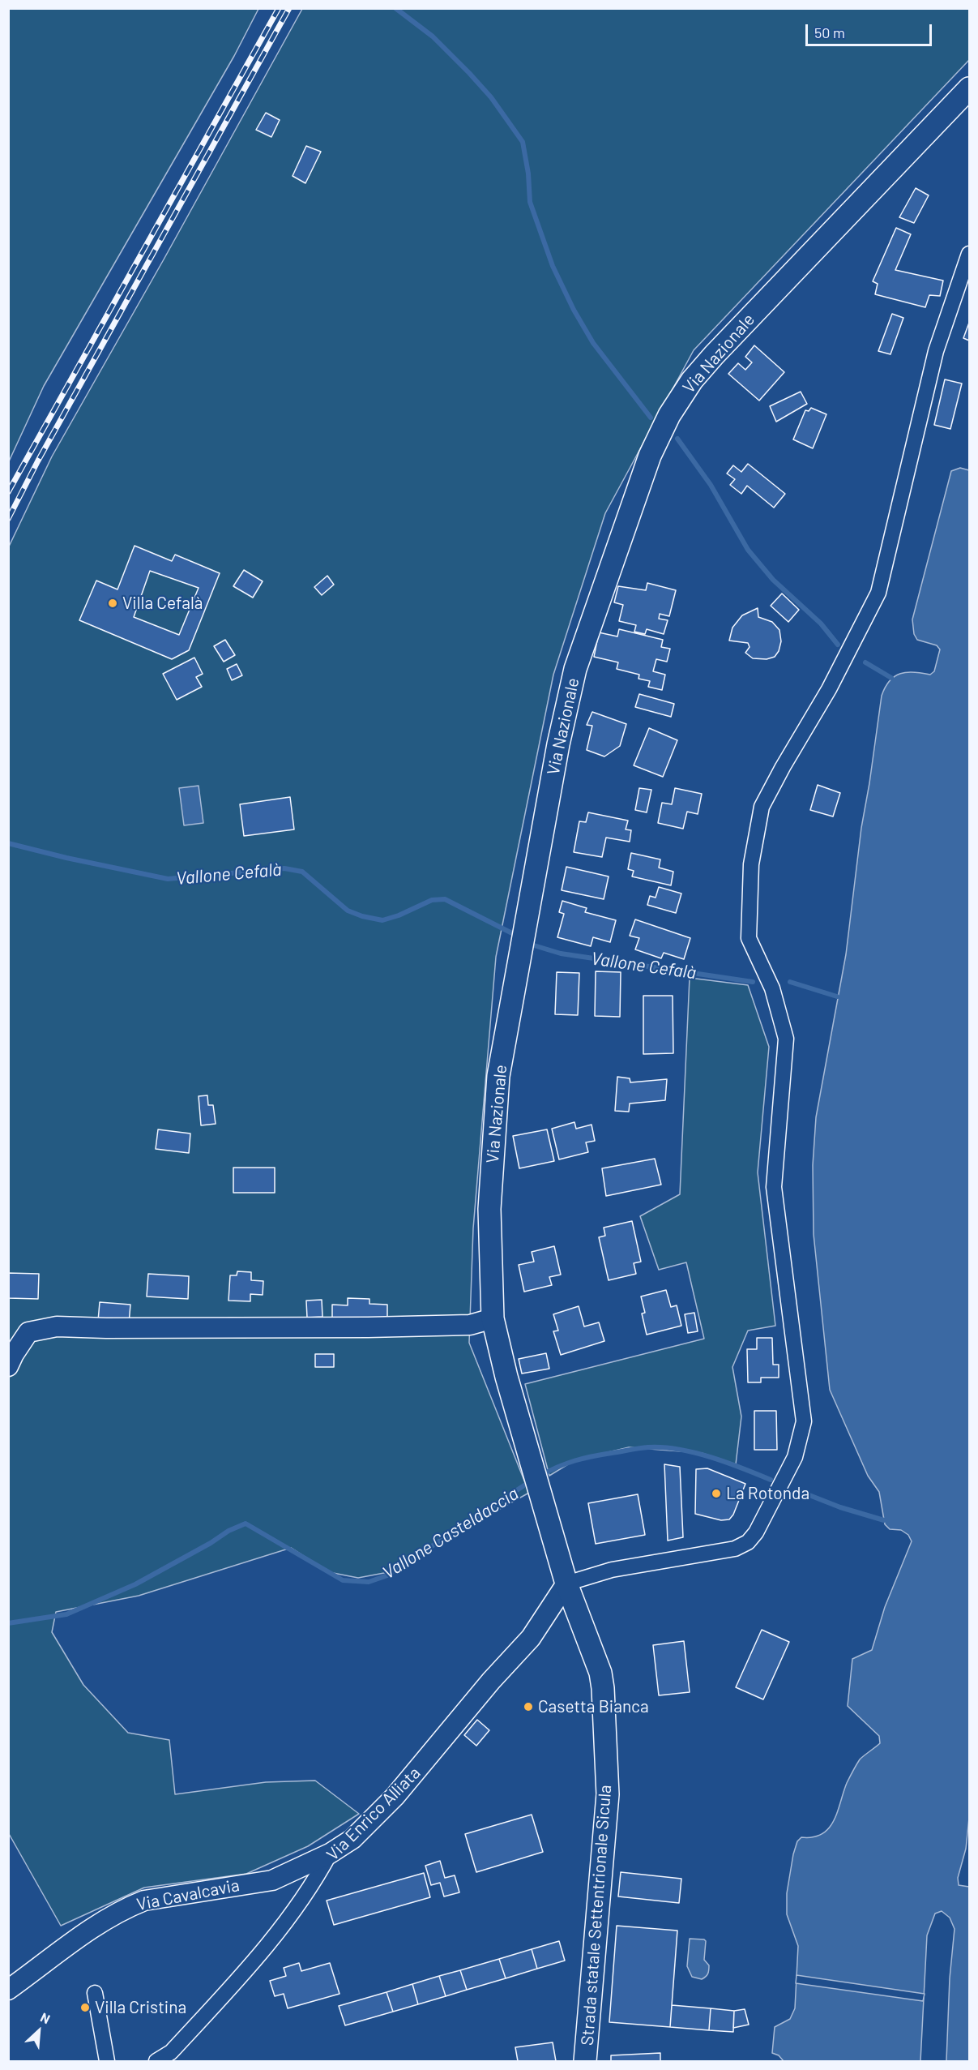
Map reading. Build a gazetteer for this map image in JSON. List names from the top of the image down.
{
  "streets": {
    "main road": ["Via Nazionale", "Strada statale Settentrionale Sicula"],
    "street": ["Via Enrico Alliata", "Via Cavalcavia"]
  },
  "crossings": [
    ["Via Nazionale", "Strada statale Settentrionale Sicula"],
    ["Via Enrico Alliata", "Via Cavalcavia"],
    ["Via Enrico Alliata", "Strada statale Settentrionale Sicula"]
  ],
  "water": ["Vallone Cefalà", "Vallone Casteldaccia"],
  "places": [
    "Villa Cefalà",
    "La Rotonda",
    "Casetta Bianca",
    "Villa Cristina"
  ],
  "scale_bar": "50 m",
  "north": "top right"
}
